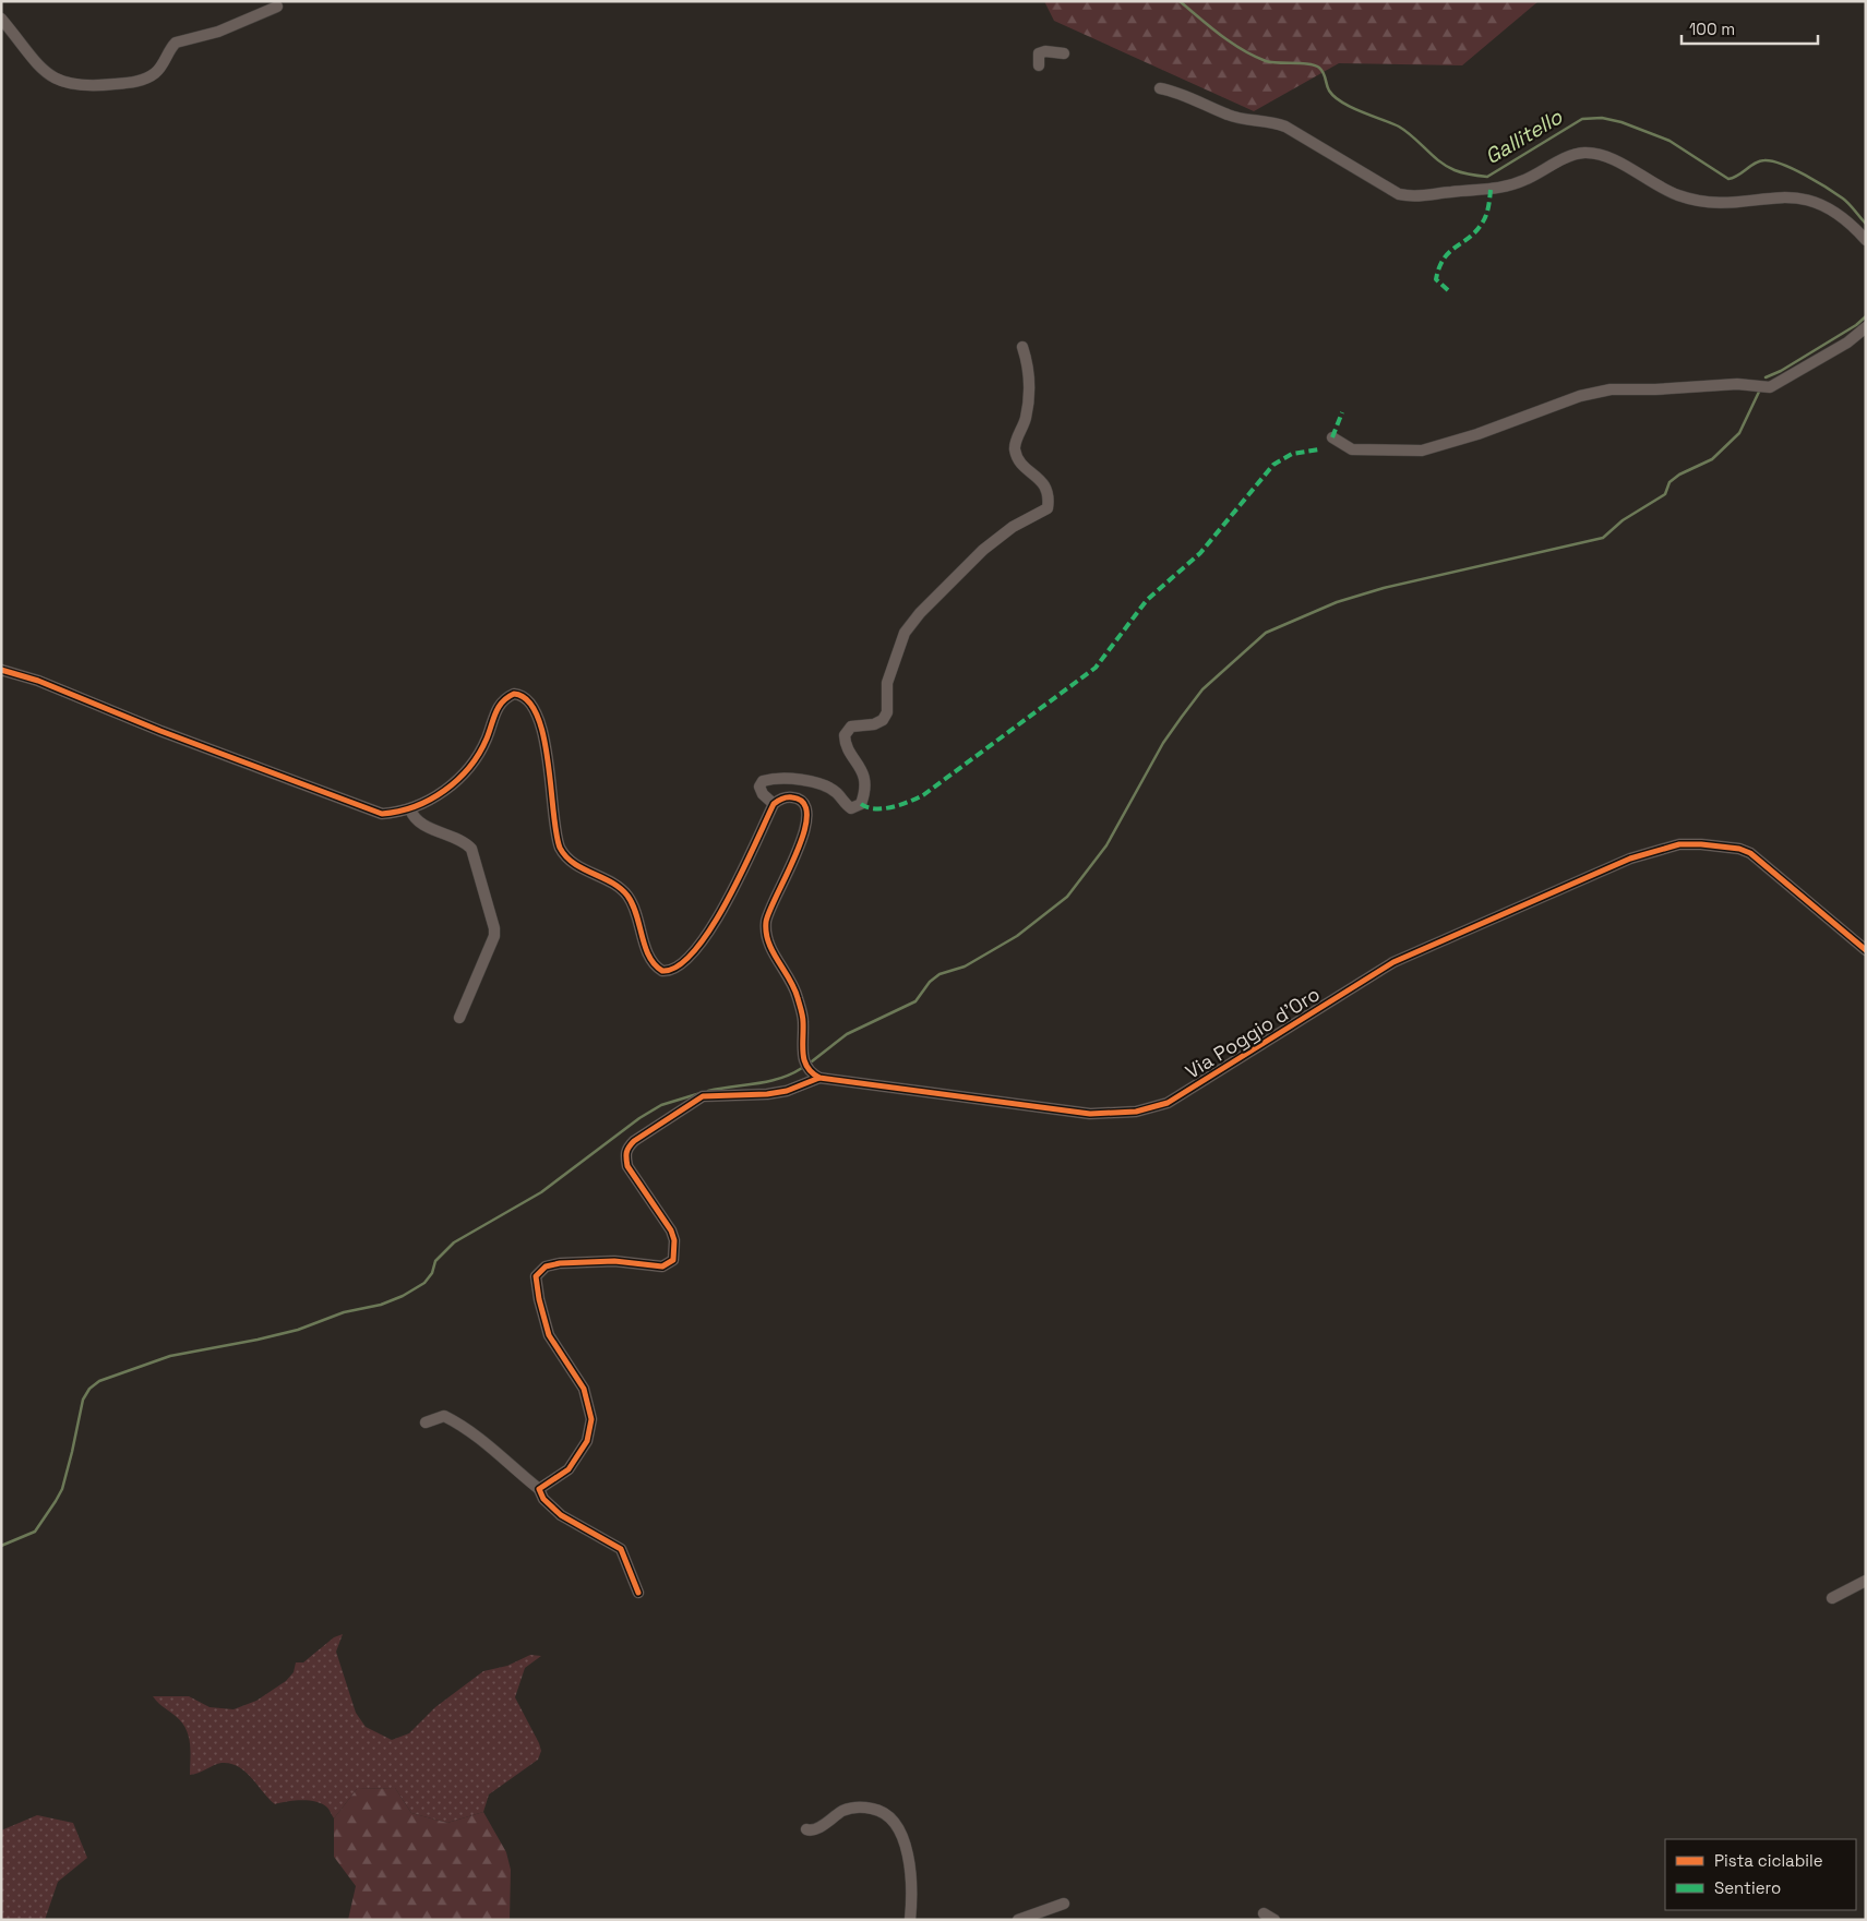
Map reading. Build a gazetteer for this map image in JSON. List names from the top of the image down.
{
  "streets": {
    "street": ["Via Poggio d'Oro"]
  },
  "water": ["Gallitello"],
  "legend": ["Pista ciclabile", "Sentiero"],
  "scale_bar": "100 m"
}
